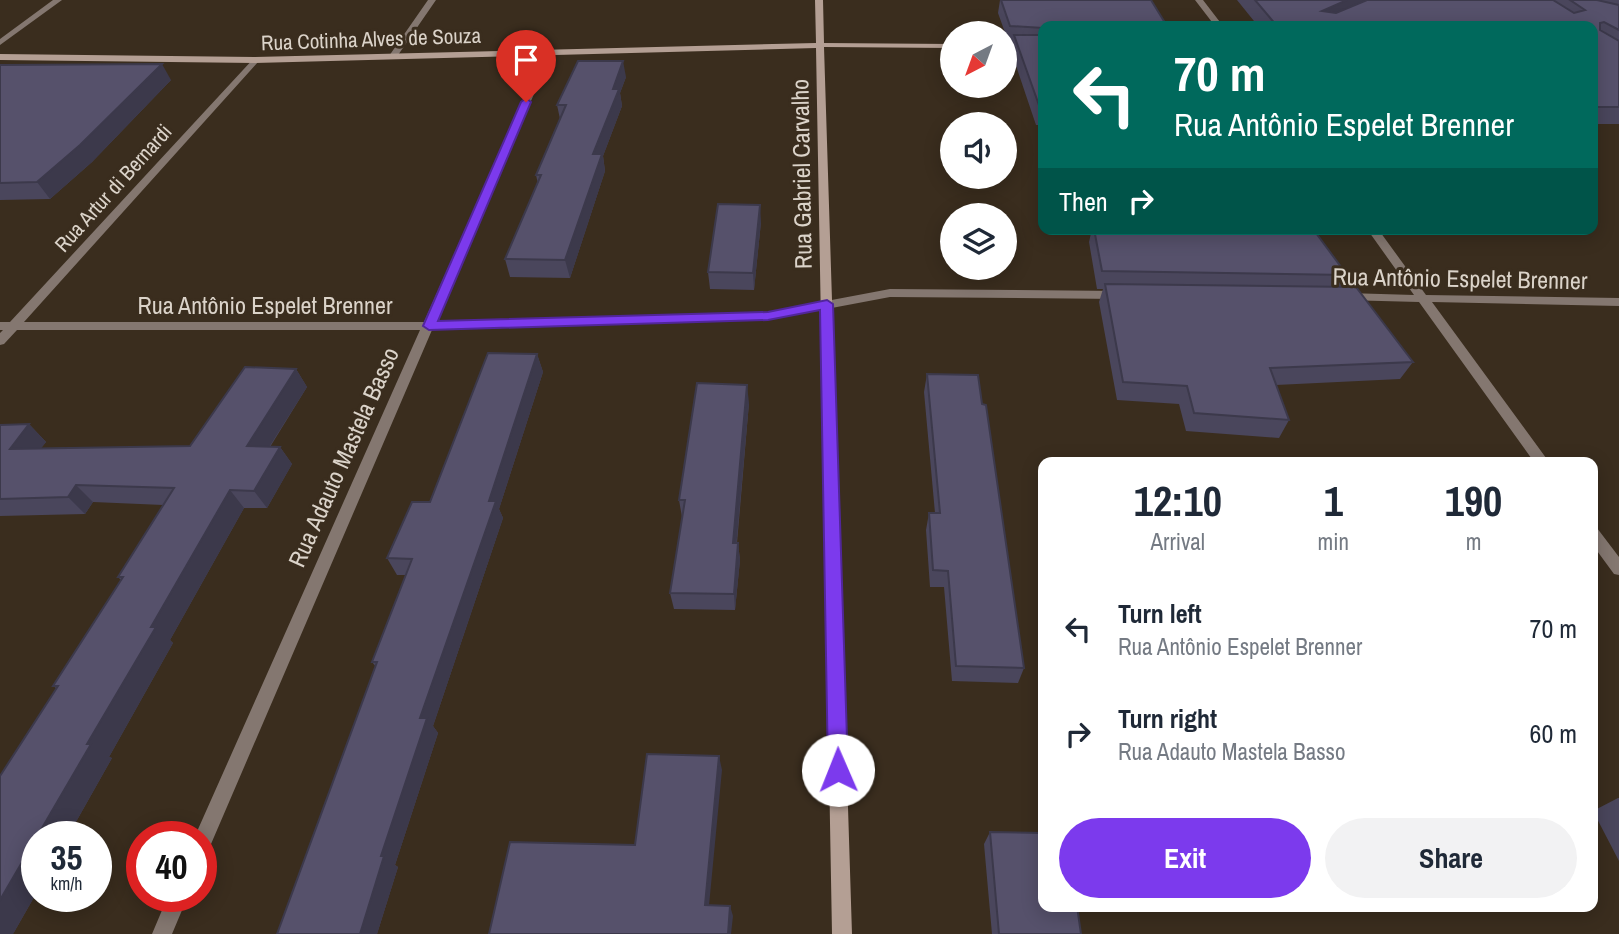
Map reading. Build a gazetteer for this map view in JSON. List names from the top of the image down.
{
  "streets": {
    "street": [
      "Rua Cotinha Alves de Souza",
      "Rua Gabriel Carvalho",
      "Rua Artur di Bernardi",
      "Rua Antônio Espelet Brenner",
      "Rua Adauto Mastela Basso"
    ]
  },
  "crossings": [
    ["Rua Cotinha Alves de Souza", "Rua Gabriel Carvalho"],
    ["Rua Cotinha Alves de Souza", "Rua Artur di Bernardi"],
    ["Rua Cotinha Alves de Souza", "Rua Adauto Mastela Basso"],
    ["Rua Gabriel Carvalho", "Rua Antônio Espelet Brenner"],
    ["Rua Artur di Bernardi", "Rua Antônio Espelet Brenner"],
    ["Rua Antônio Espelet Brenner", "Rua Adauto Mastela Basso"]
  ],
  "north": "bottom left",
  "page": {
    "turn": ["70 m", "Rua Antônio Espelet Brenner"],
    "then": "Then",
    "eta": [
      "12:10",
      "Arrival",
      "1",
      "min",
      "190",
      "m"
    ],
    "list": [
      {
        "name": "Turn left",
        "note": "Rua Antônio Espelet Brenner",
        "value": "70 m"
      },
      {
        "name": "Turn right",
        "note": "Rua Adauto Mastela Basso",
        "value": "60 m"
      }
    ],
    "buttons": ["Exit", "Share"],
    "speed": "35 km/h",
    "limit": "40"
  }
}
